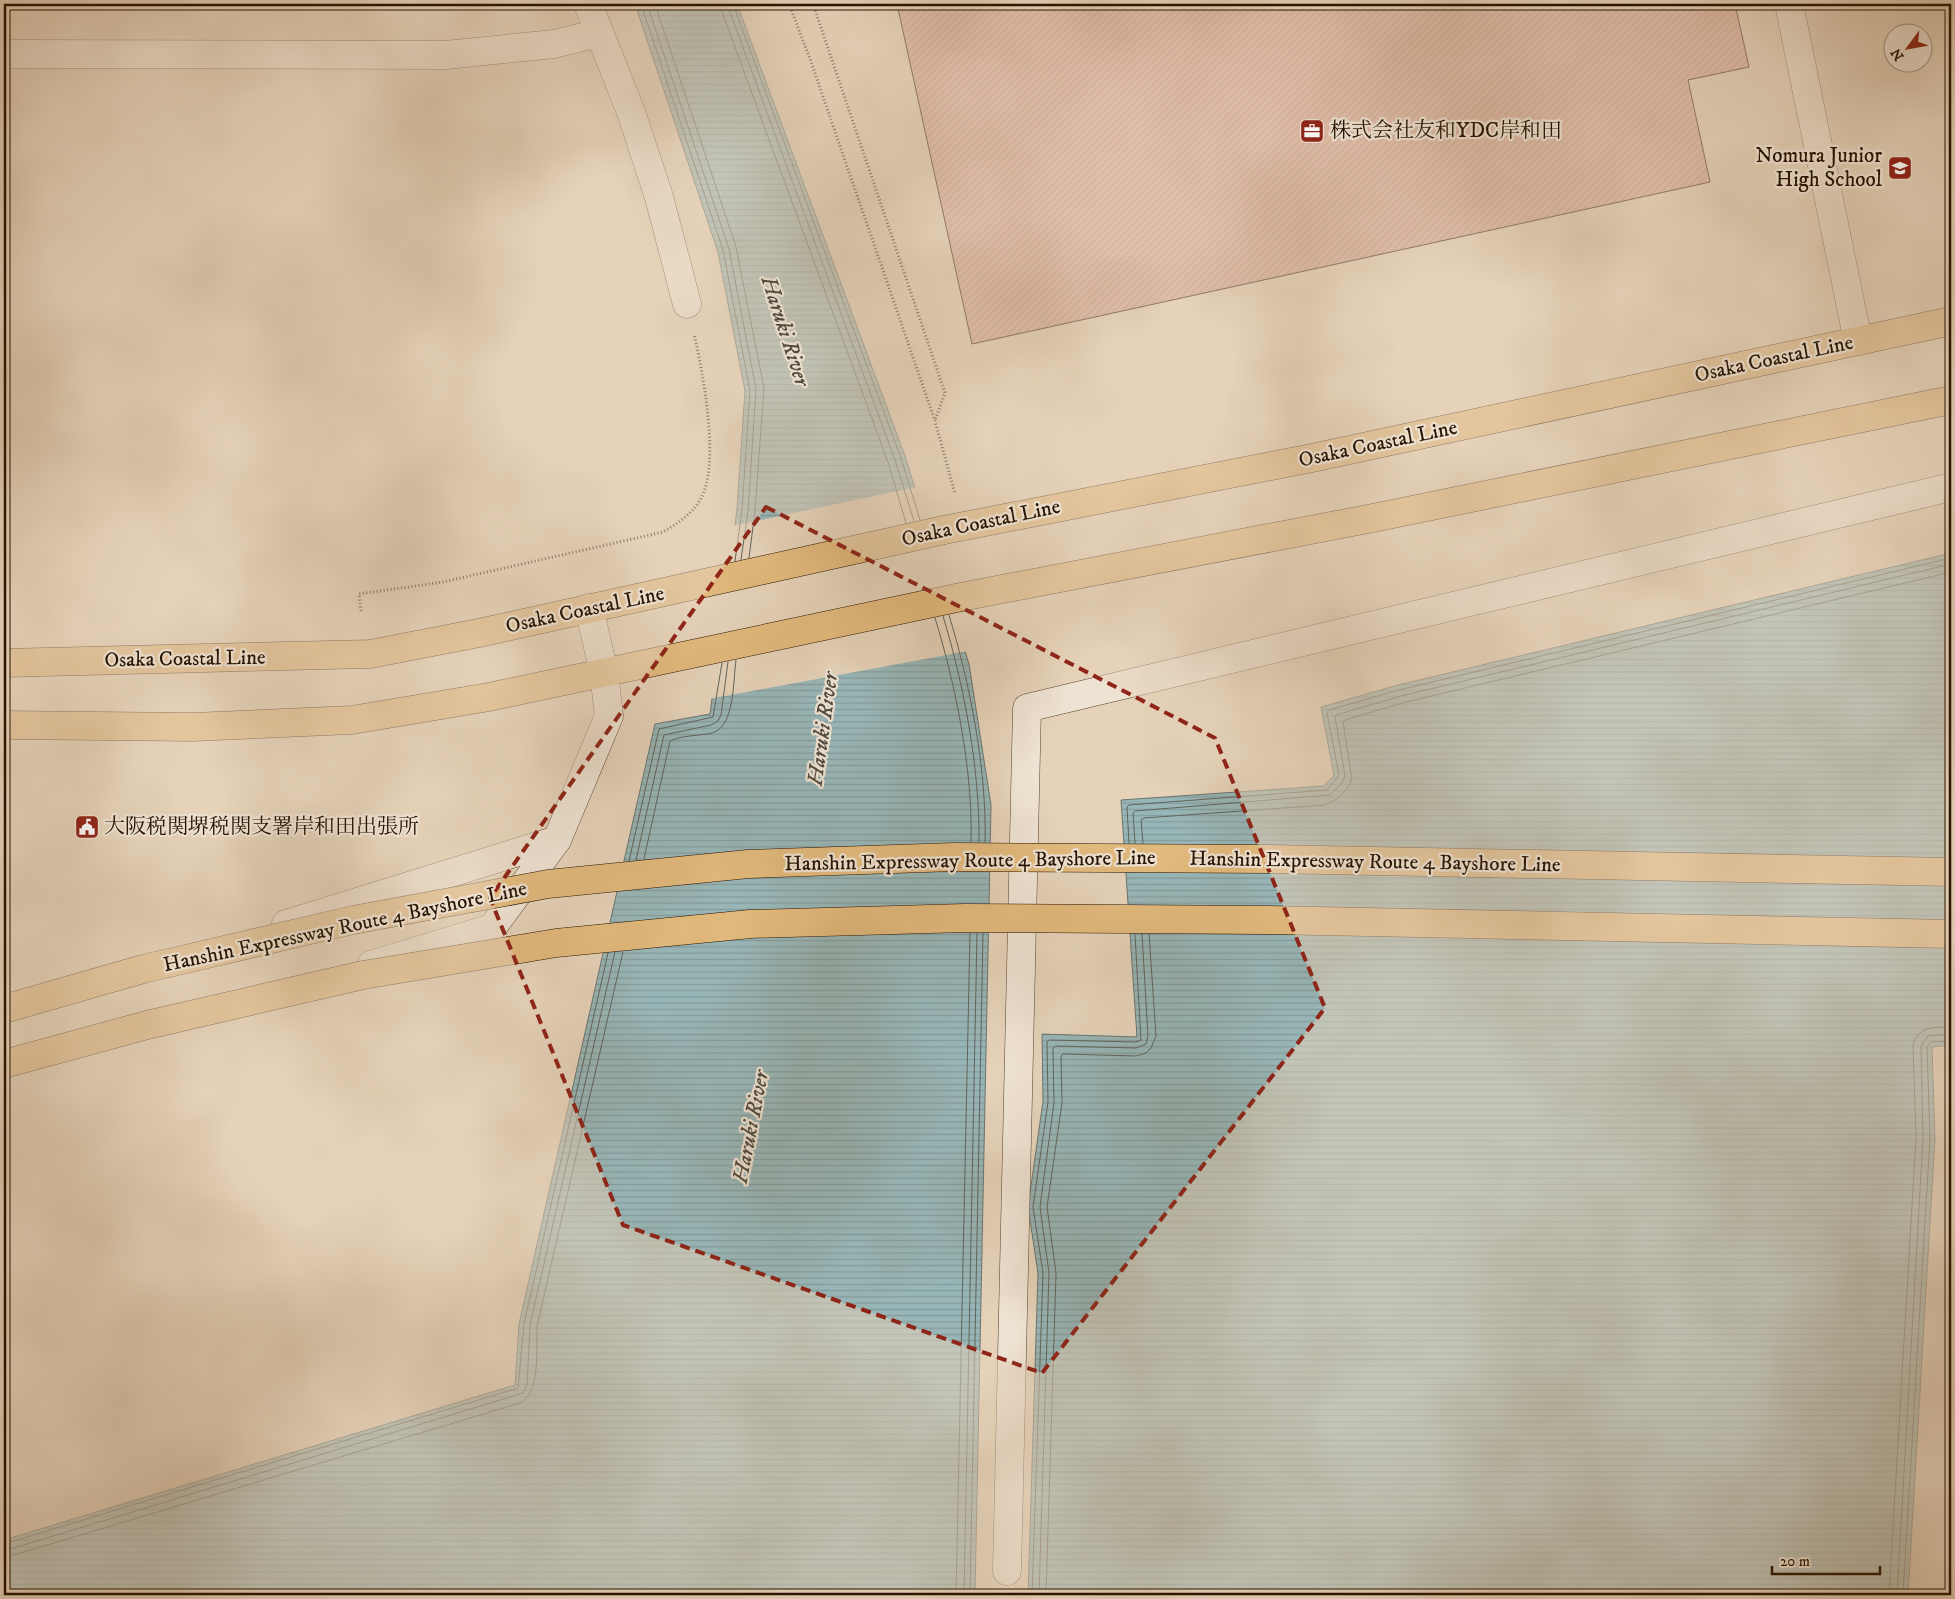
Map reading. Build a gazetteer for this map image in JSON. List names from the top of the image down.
{
  "streets": {
    "main road": ["Osaka Coastal Line", "Hanshin Expressway Route 4 Bayshore Line"]
  },
  "water": ["Haruki River"],
  "places": {
    "office": ["株式会社友和YDC岸和田"],
    "school or university": ["Nomura Junior High School"],
    "public building": ["大阪税関堺税関支署岸和田出張所"]
  },
  "scale_bar": "20 m",
  "north": "bottom left"
}
